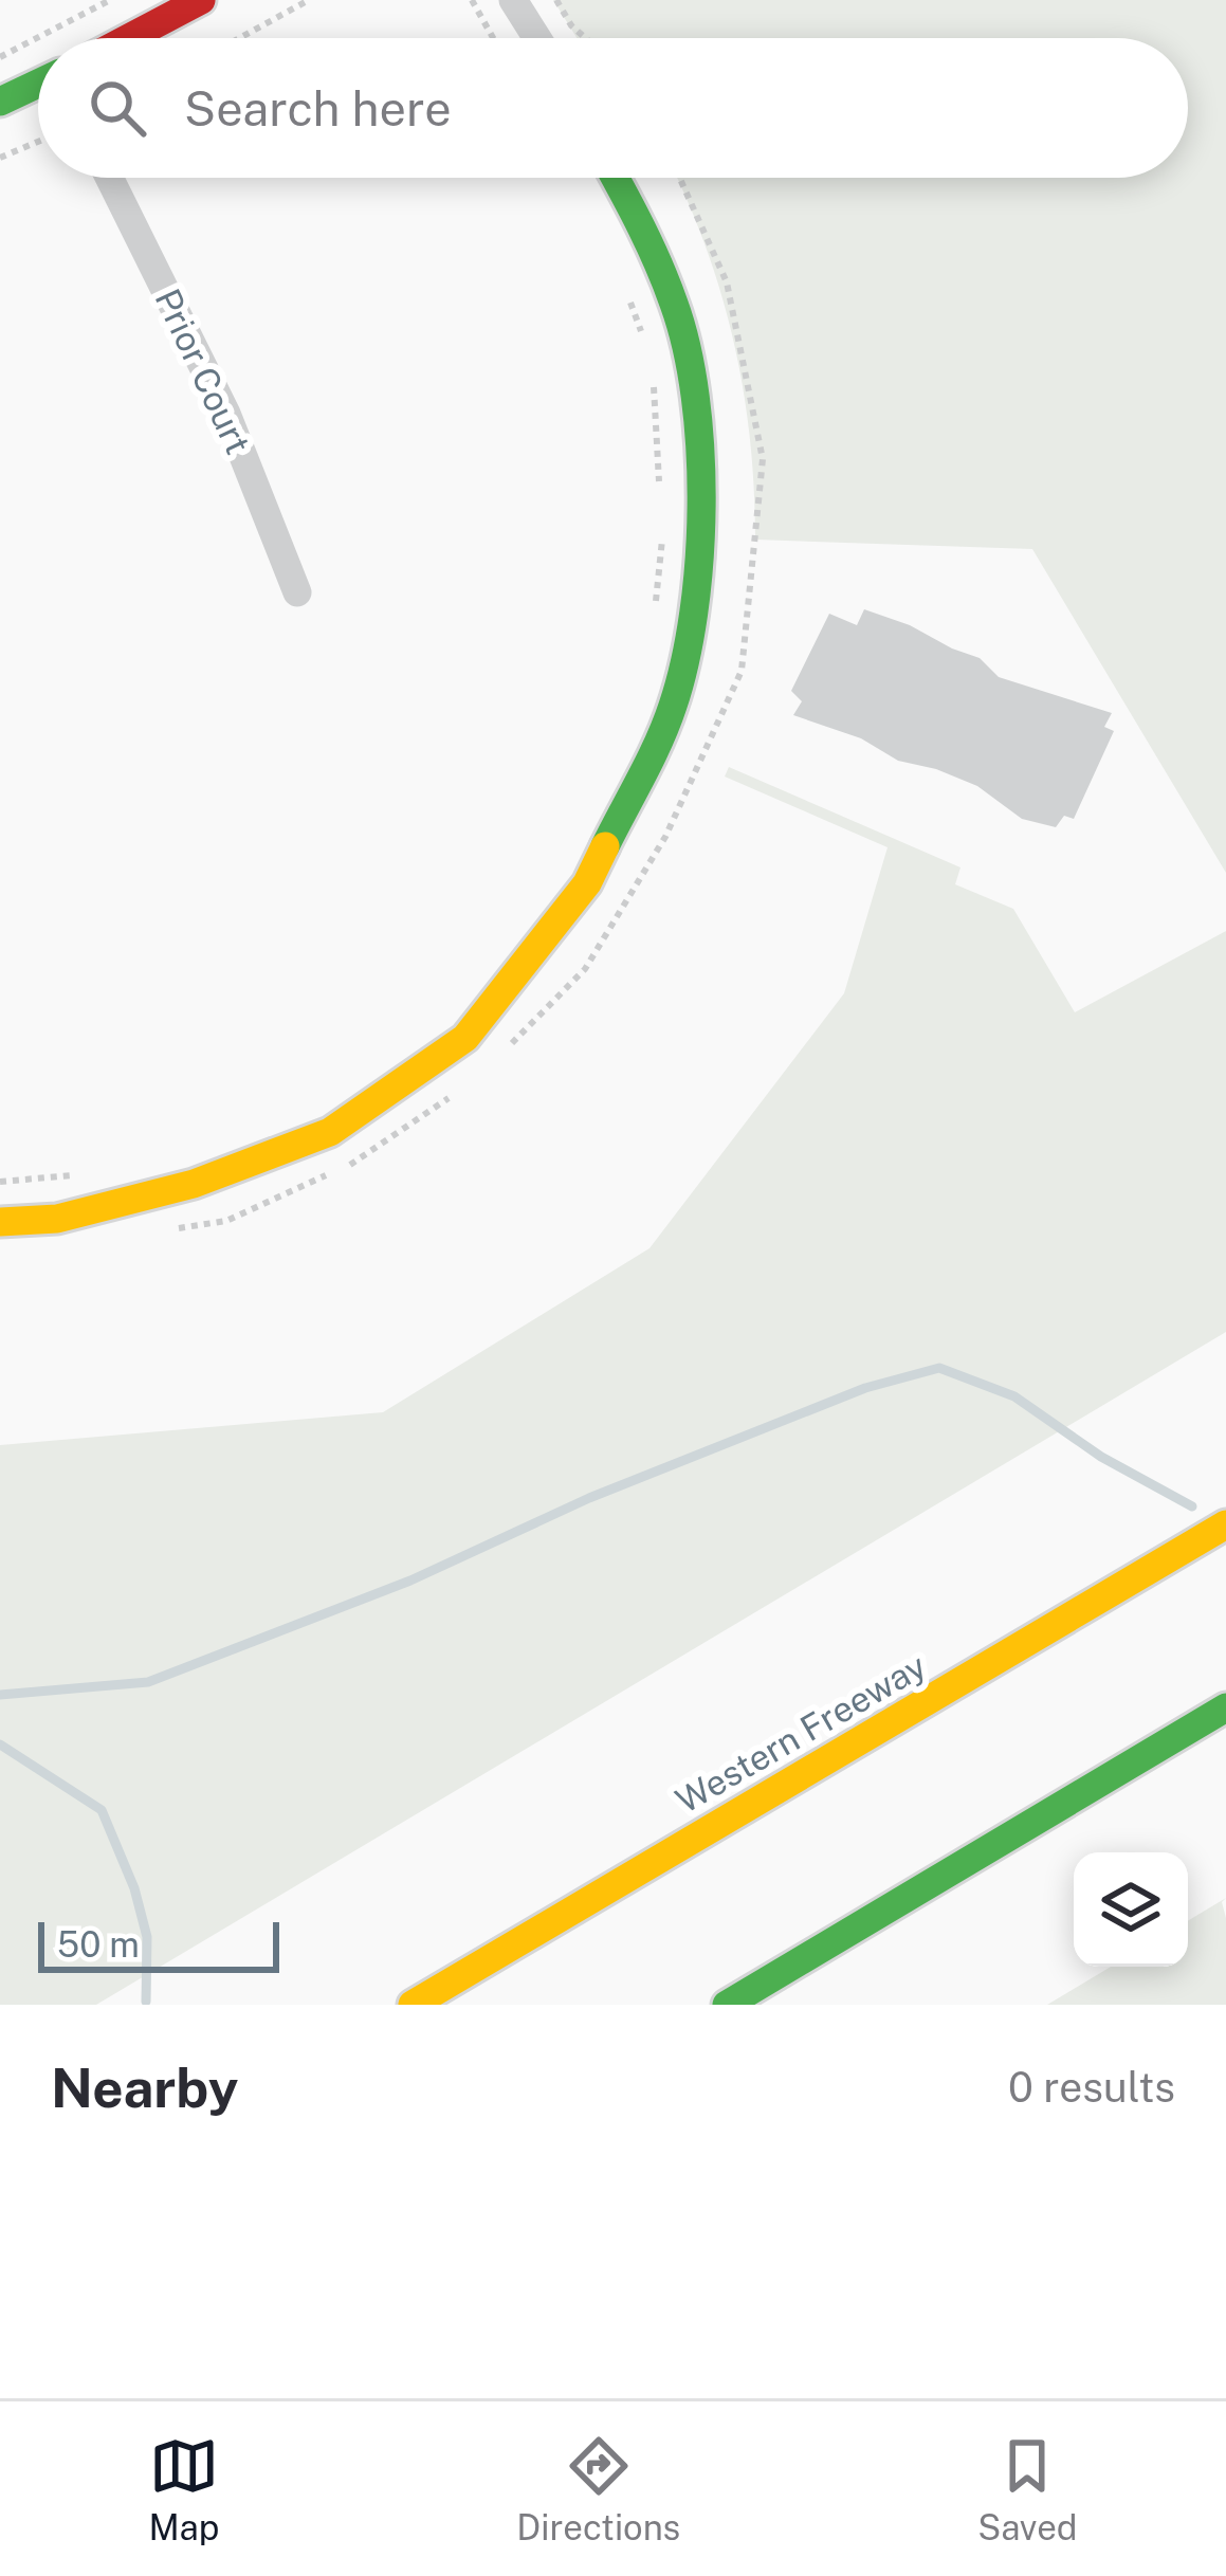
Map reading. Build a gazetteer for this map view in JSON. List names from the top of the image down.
{
  "streets": {
    "main road": ["Western Freeway"],
    "street": ["Prior Court"]
  },
  "scale_bar": "50 m",
  "page": {
    "search": "Search here",
    "scale": "50 m",
    "heading": ["Nearby", "0 results"],
    "nav": ["Map", "Directions", "Saved"]
  }
}
